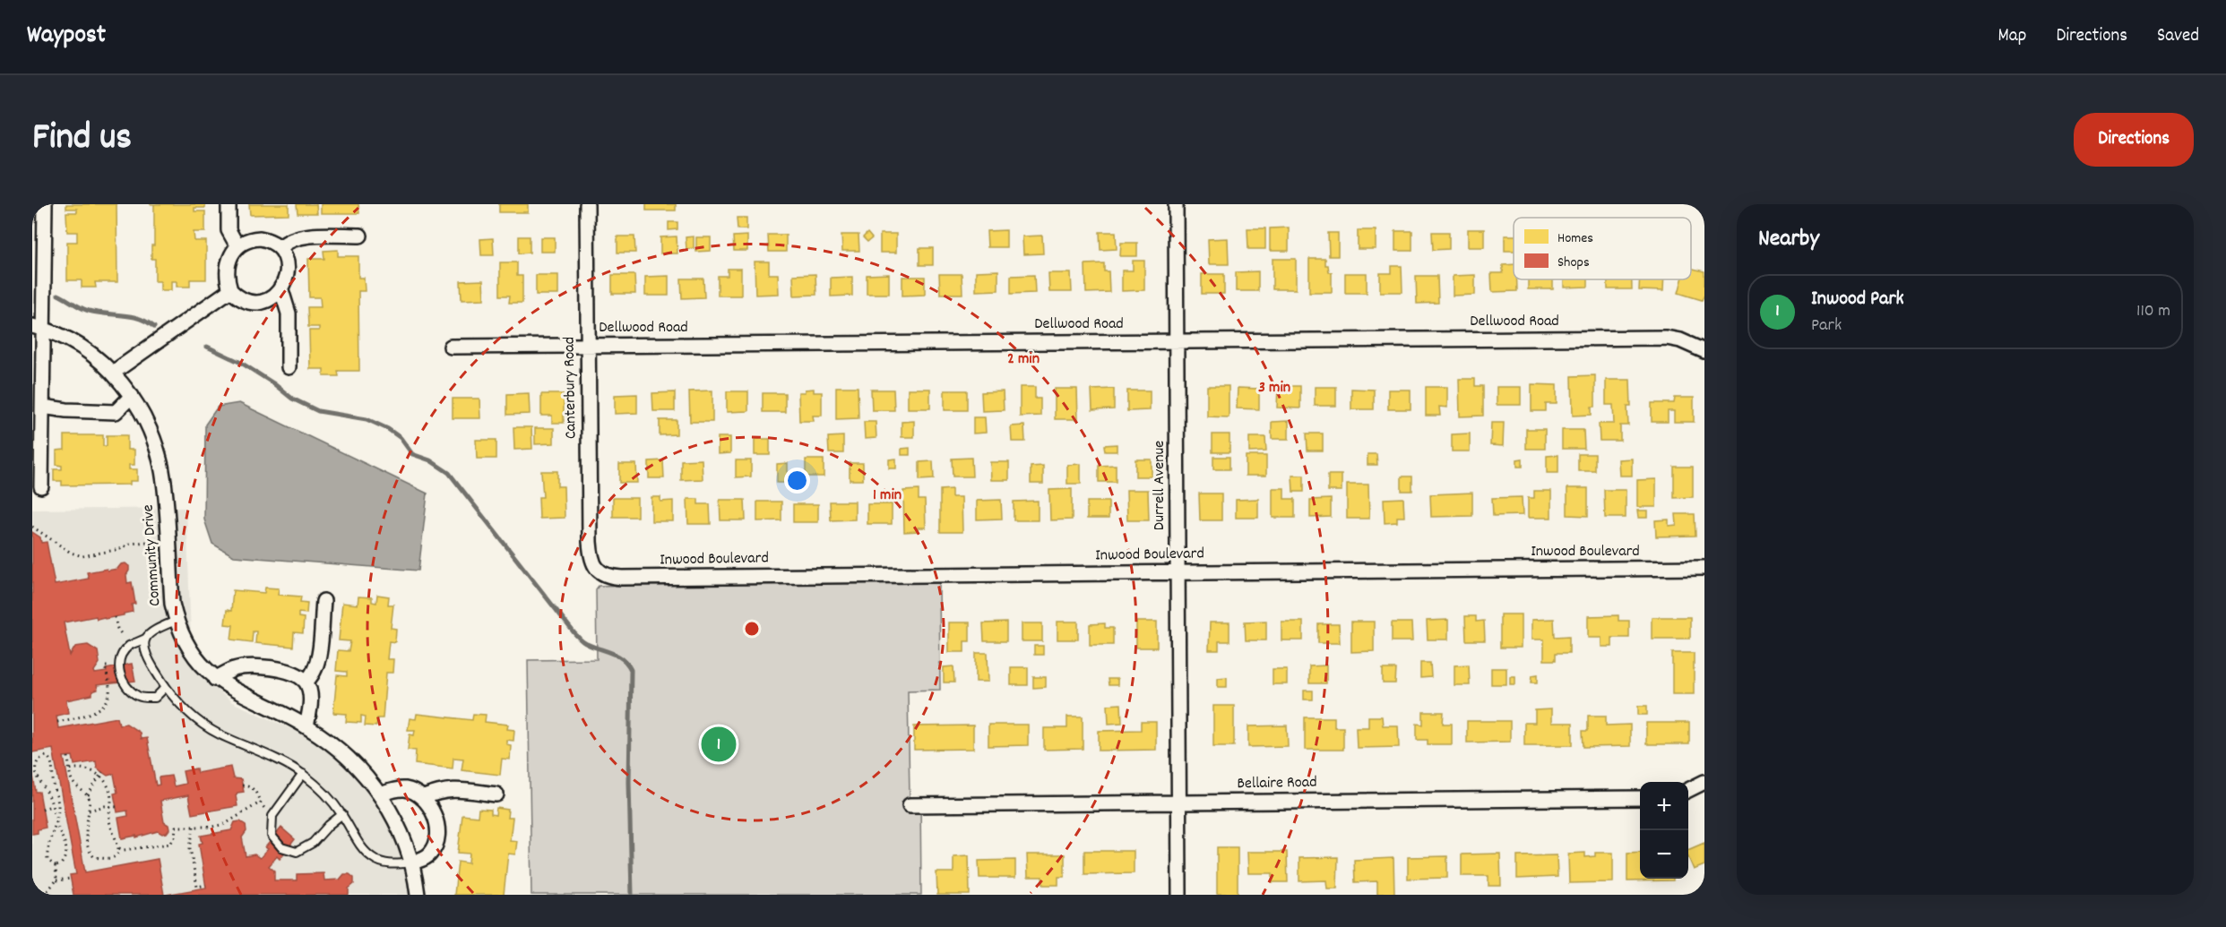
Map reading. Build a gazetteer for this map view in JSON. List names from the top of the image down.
{
  "streets": {
    "street": [
      "Dellwood Road",
      "Canterbury Road",
      "Durrell Avenue",
      "Inwood Boulevard",
      "Community Drive",
      "Bellaire Road"
    ]
  },
  "crossings": [
    ["Dellwood Road", "Canterbury Road"],
    ["Dellwood Road", "Durrell Avenue"],
    ["Canterbury Road", "Inwood Boulevard"],
    ["Durrell Avenue", "Inwood Boulevard"],
    ["Durrell Avenue", "Bellaire Road"]
  ],
  "legend": ["Homes", "Shops"],
  "page": {
    "header": "Waypost",
    "nav": ["Map", "Directions", "Saved"],
    "title": "Find us",
    "buttons": "Directions",
    "heading": "Nearby",
    "list": [
      {
        "mark": "1",
        "name": "Inwood Park",
        "note": "Park",
        "value": "110 m"
      }
    ],
    "pins": "1",
    "map_buttons": ["+", "−"]
  },
  "rings": ["2 min", "3 min", "1 min"]
}
